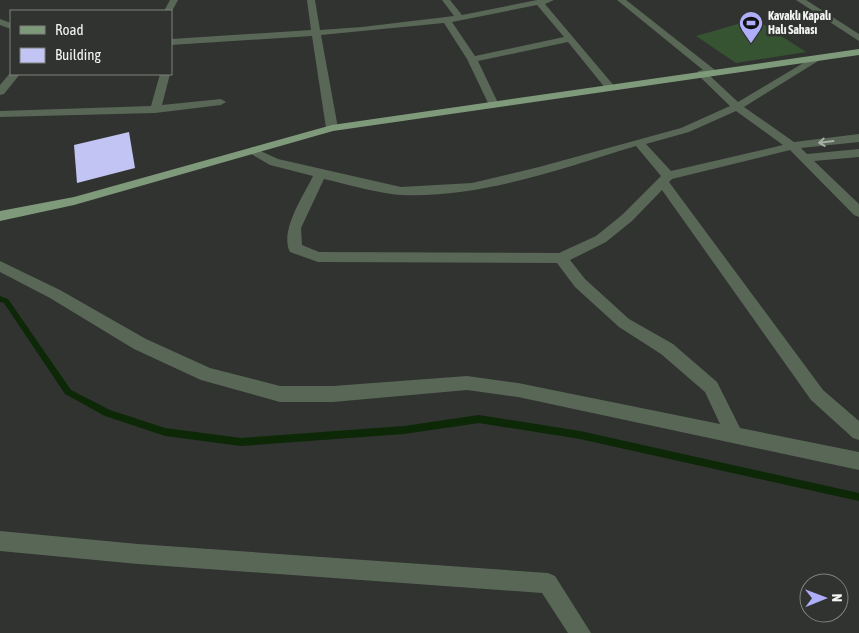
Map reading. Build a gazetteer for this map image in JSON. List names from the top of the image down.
{
  "places": {
    "sports": ["Kavaklı Kapalı Halı Sahası"]
  },
  "legend": ["Road", "Building"],
  "north": "right"
}
